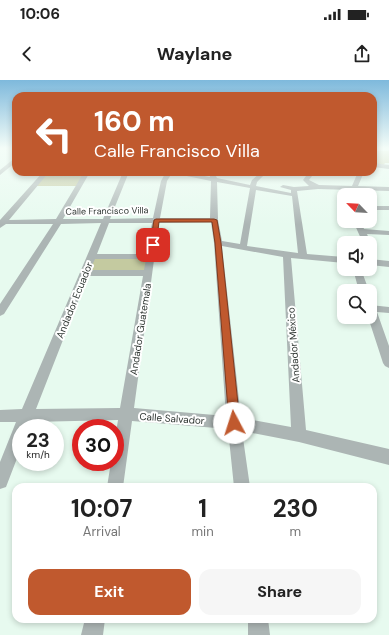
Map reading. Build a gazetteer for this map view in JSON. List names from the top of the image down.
{
  "streets": {
    "street": [
      "Calle Francisco Villa",
      "Andador Ecuador",
      "Andador Guatemala",
      "Andador México",
      "Calle Salvador"
    ]
  },
  "crossings": [
    ["Calle Francisco Villa", "Andador Ecuador"],
    ["Calle Francisco Villa", "Andador Guatemala"],
    ["Andador Guatemala", "Calle Salvador"],
    ["Andador México", "Calle Salvador"]
  ],
  "north": "top left",
  "page": {
    "status": "10:06",
    "header": "Waylane",
    "turn": ["160 m", "Calle Francisco Villa"],
    "speed": "23 km/h",
    "limit": "30",
    "eta": [
      "10:07",
      "Arrival",
      "1",
      "min",
      "230",
      "m"
    ],
    "buttons": ["Exit", "Share"]
  }
}
